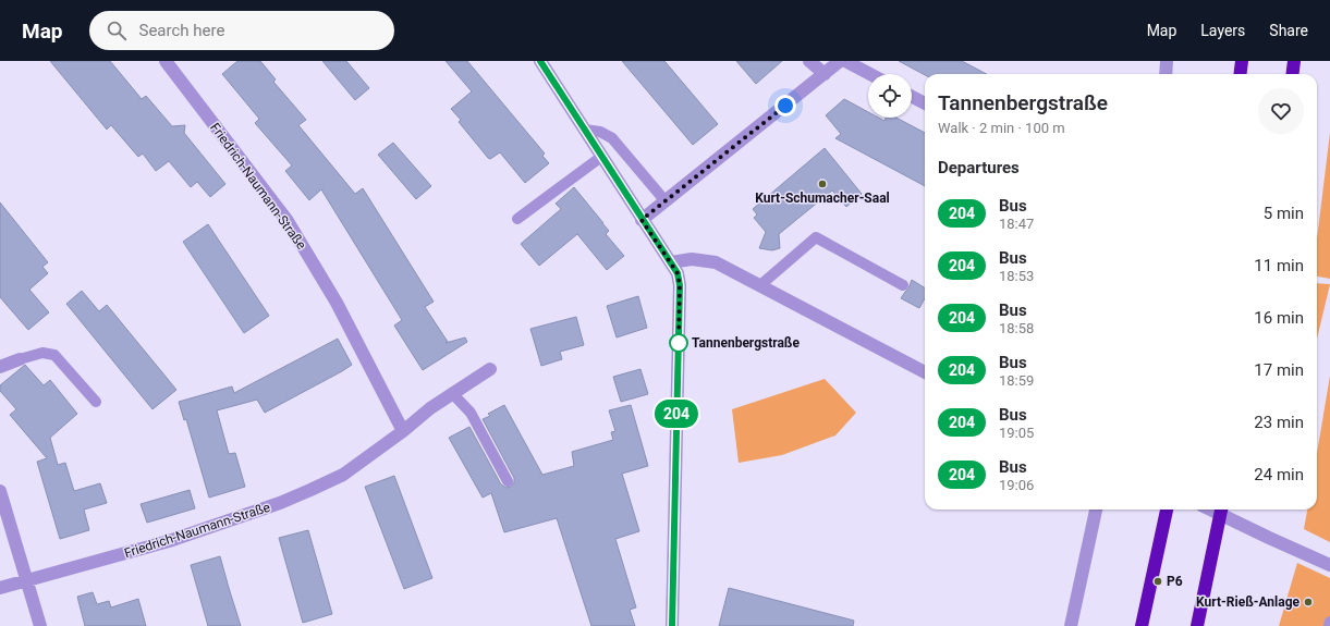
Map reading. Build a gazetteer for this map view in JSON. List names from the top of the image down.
{
  "streets": {
    "street": ["Friedrich-Naumann-Straße"]
  },
  "places": [
    "Kurt-Schumacher-Saal",
    "Tannenbergstraße",
    "P6",
    "Kurt-Rieß-Anlage"
  ],
  "lines": ["bus line 204"],
  "page": {
    "header": "Map",
    "search": "Search here",
    "nav": ["Map", "Layers", "Share"],
    "on_map": "204",
    "heading": [
      ["Tannenbergstraße", "Walk · 2 min · 100 m"],
      "Departures"
    ],
    "list": [
      {
        "mark": "204",
        "name": "Bus",
        "note": "18:47",
        "value": "5 min"
      },
      {
        "mark": "204",
        "name": "Bus",
        "note": "18:53",
        "value": "11 min"
      },
      {
        "mark": "204",
        "name": "Bus",
        "note": "18:58",
        "value": "16 min"
      },
      {
        "mark": "204",
        "name": "Bus",
        "note": "18:59",
        "value": "17 min"
      },
      {
        "mark": "204",
        "name": "Bus",
        "note": "19:05",
        "value": "23 min"
      },
      {
        "mark": "204",
        "name": "Bus",
        "note": "19:06",
        "value": "24 min"
      }
    ]
  }
}
